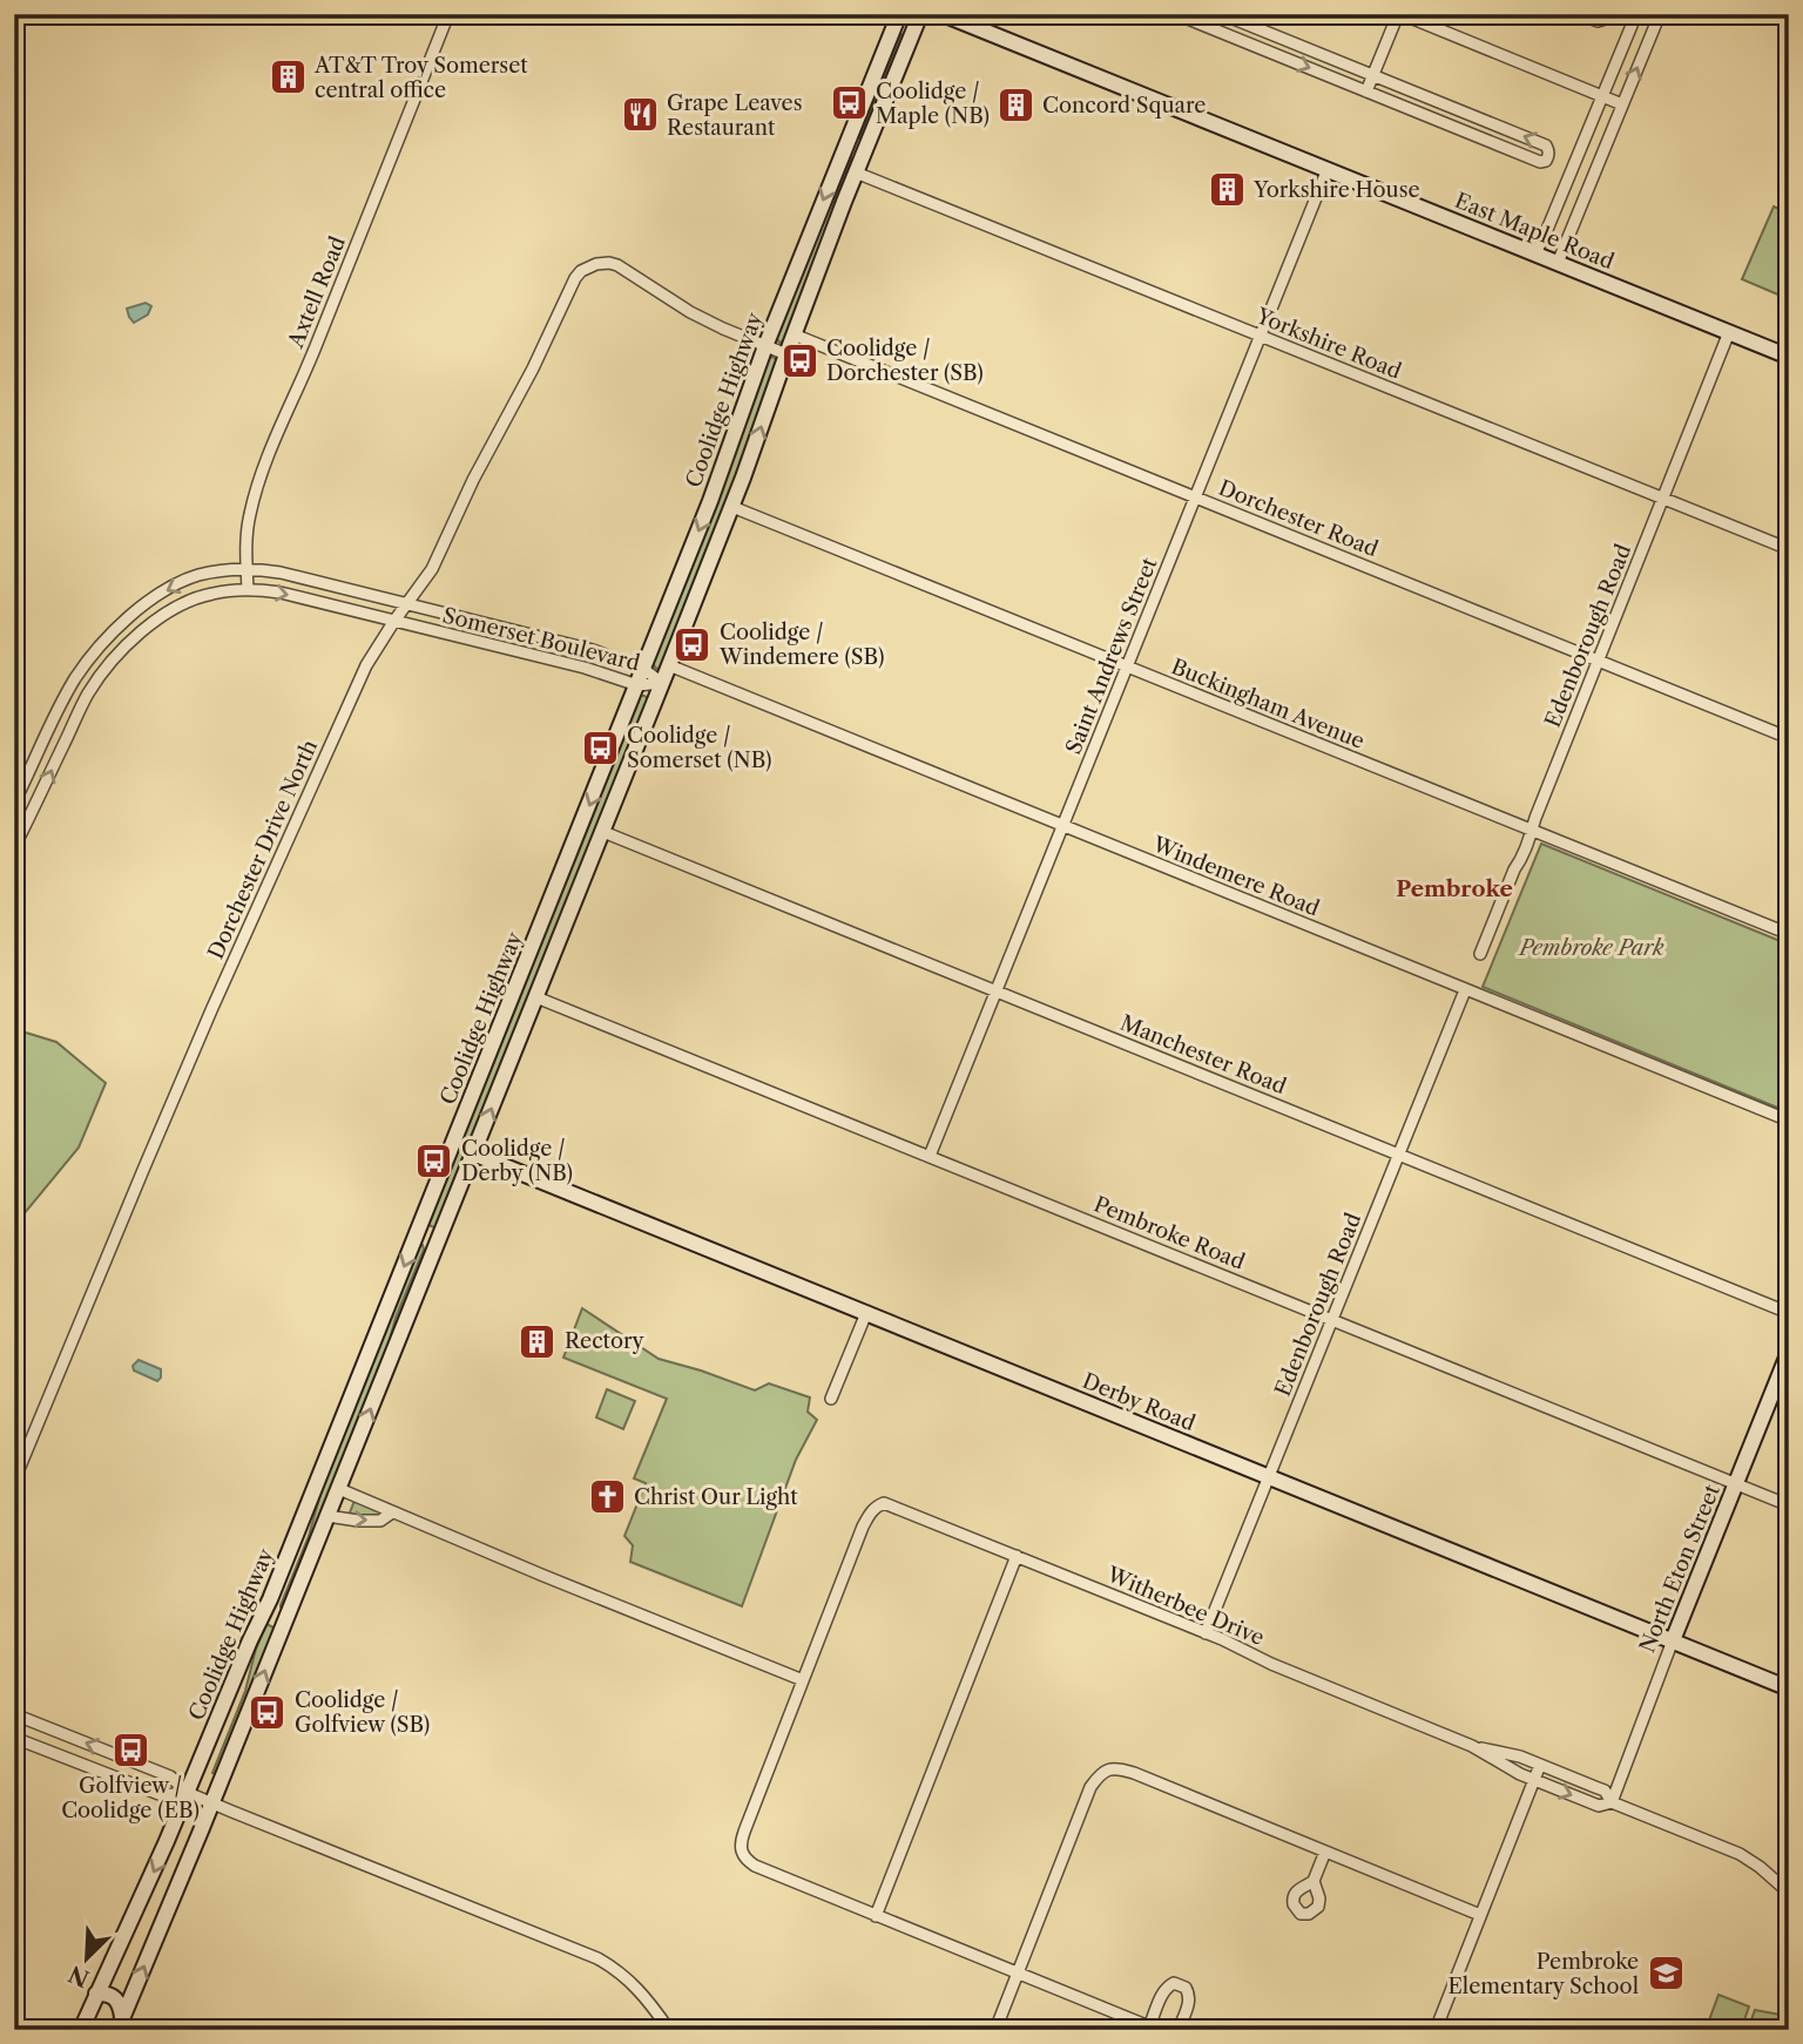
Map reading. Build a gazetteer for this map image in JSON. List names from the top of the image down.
{
  "streets": {
    "main road": [
      "East Maple Road",
      "Coolidge Highway",
      "Derby Road",
      "North Eton Street"
    ],
    "street": [
      "Axtell Road",
      "Yorkshire Road",
      "Dorchester Road",
      "Edenborough Road",
      "Somerset Boulevard",
      "Saint Andrews Street",
      "Buckingham Avenue",
      "Dorchester Drive North",
      "Windemere Road",
      "Manchester Road",
      "Pembroke Road",
      "Witherbee Drive"
    ]
  },
  "crossings": [
    ["East Maple Road", "Edenborough Road"],
    ["East Maple Road", "Saint Andrews Street"],
    ["Axtell Road", "Somerset Boulevard"],
    ["Yorkshire Road", "Coolidge Highway"],
    ["Yorkshire Road", "Edenborough Road"],
    ["Yorkshire Road", "Saint Andrews Street"],
    ["Coolidge Highway", "Dorchester Road"],
    ["Coolidge Highway", "Somerset Boulevard"],
    ["Coolidge Highway", "Buckingham Avenue"],
    ["Coolidge Highway", "Dorchester Drive North"],
    ["Coolidge Highway", "Windemere Road"],
    ["Coolidge Highway", "Manchester Road"],
    ["Coolidge Highway", "Pembroke Road"],
    ["Coolidge Highway", "Derby Road"],
    ["Dorchester Road", "Edenborough Road"],
    ["Dorchester Road", "Saint Andrews Street"],
    ["Edenborough Road", "Buckingham Avenue"],
    ["Edenborough Road", "Windemere Road"],
    ["Edenborough Road", "Manchester Road"],
    ["Edenborough Road", "Pembroke Road"],
    ["Edenborough Road", "Derby Road"],
    ["Edenborough Road", "Witherbee Drive"],
    ["Somerset Boulevard", "Dorchester Drive North"],
    ["Saint Andrews Street", "Buckingham Avenue"],
    ["Saint Andrews Street", "Windemere Road"],
    ["Saint Andrews Street", "Manchester Road"],
    ["Saint Andrews Street", "Pembroke Road"],
    ["Pembroke Road", "North Eton Street"],
    ["Derby Road", "North Eton Street"],
    ["North Eton Street", "Witherbee Drive"]
  ],
  "districts": ["Pembroke"],
  "parks": ["Pembroke Park"],
  "places": {
    "building": [
      "AT&T Troy Somerset central office",
      "Concord Square",
      "Yorkshire House",
      "Rectory"
    ],
    "bus stop": [
      "Coolidge / Maple (NB)",
      "Coolidge / Dorchester (SB)",
      "Coolidge / Windemere (SB)",
      "Coolidge / Somerset (NB)",
      "Coolidge / Derby (NB)",
      "Coolidge / Golfview (SB)",
      "Golfview / Coolidge (EB)"
    ],
    "restaurant": ["Grape Leaves Restaurant"],
    "church": ["Christ Our Light"],
    "school or university": ["Pembroke Elementary School"]
  },
  "north": "bottom left"
}
